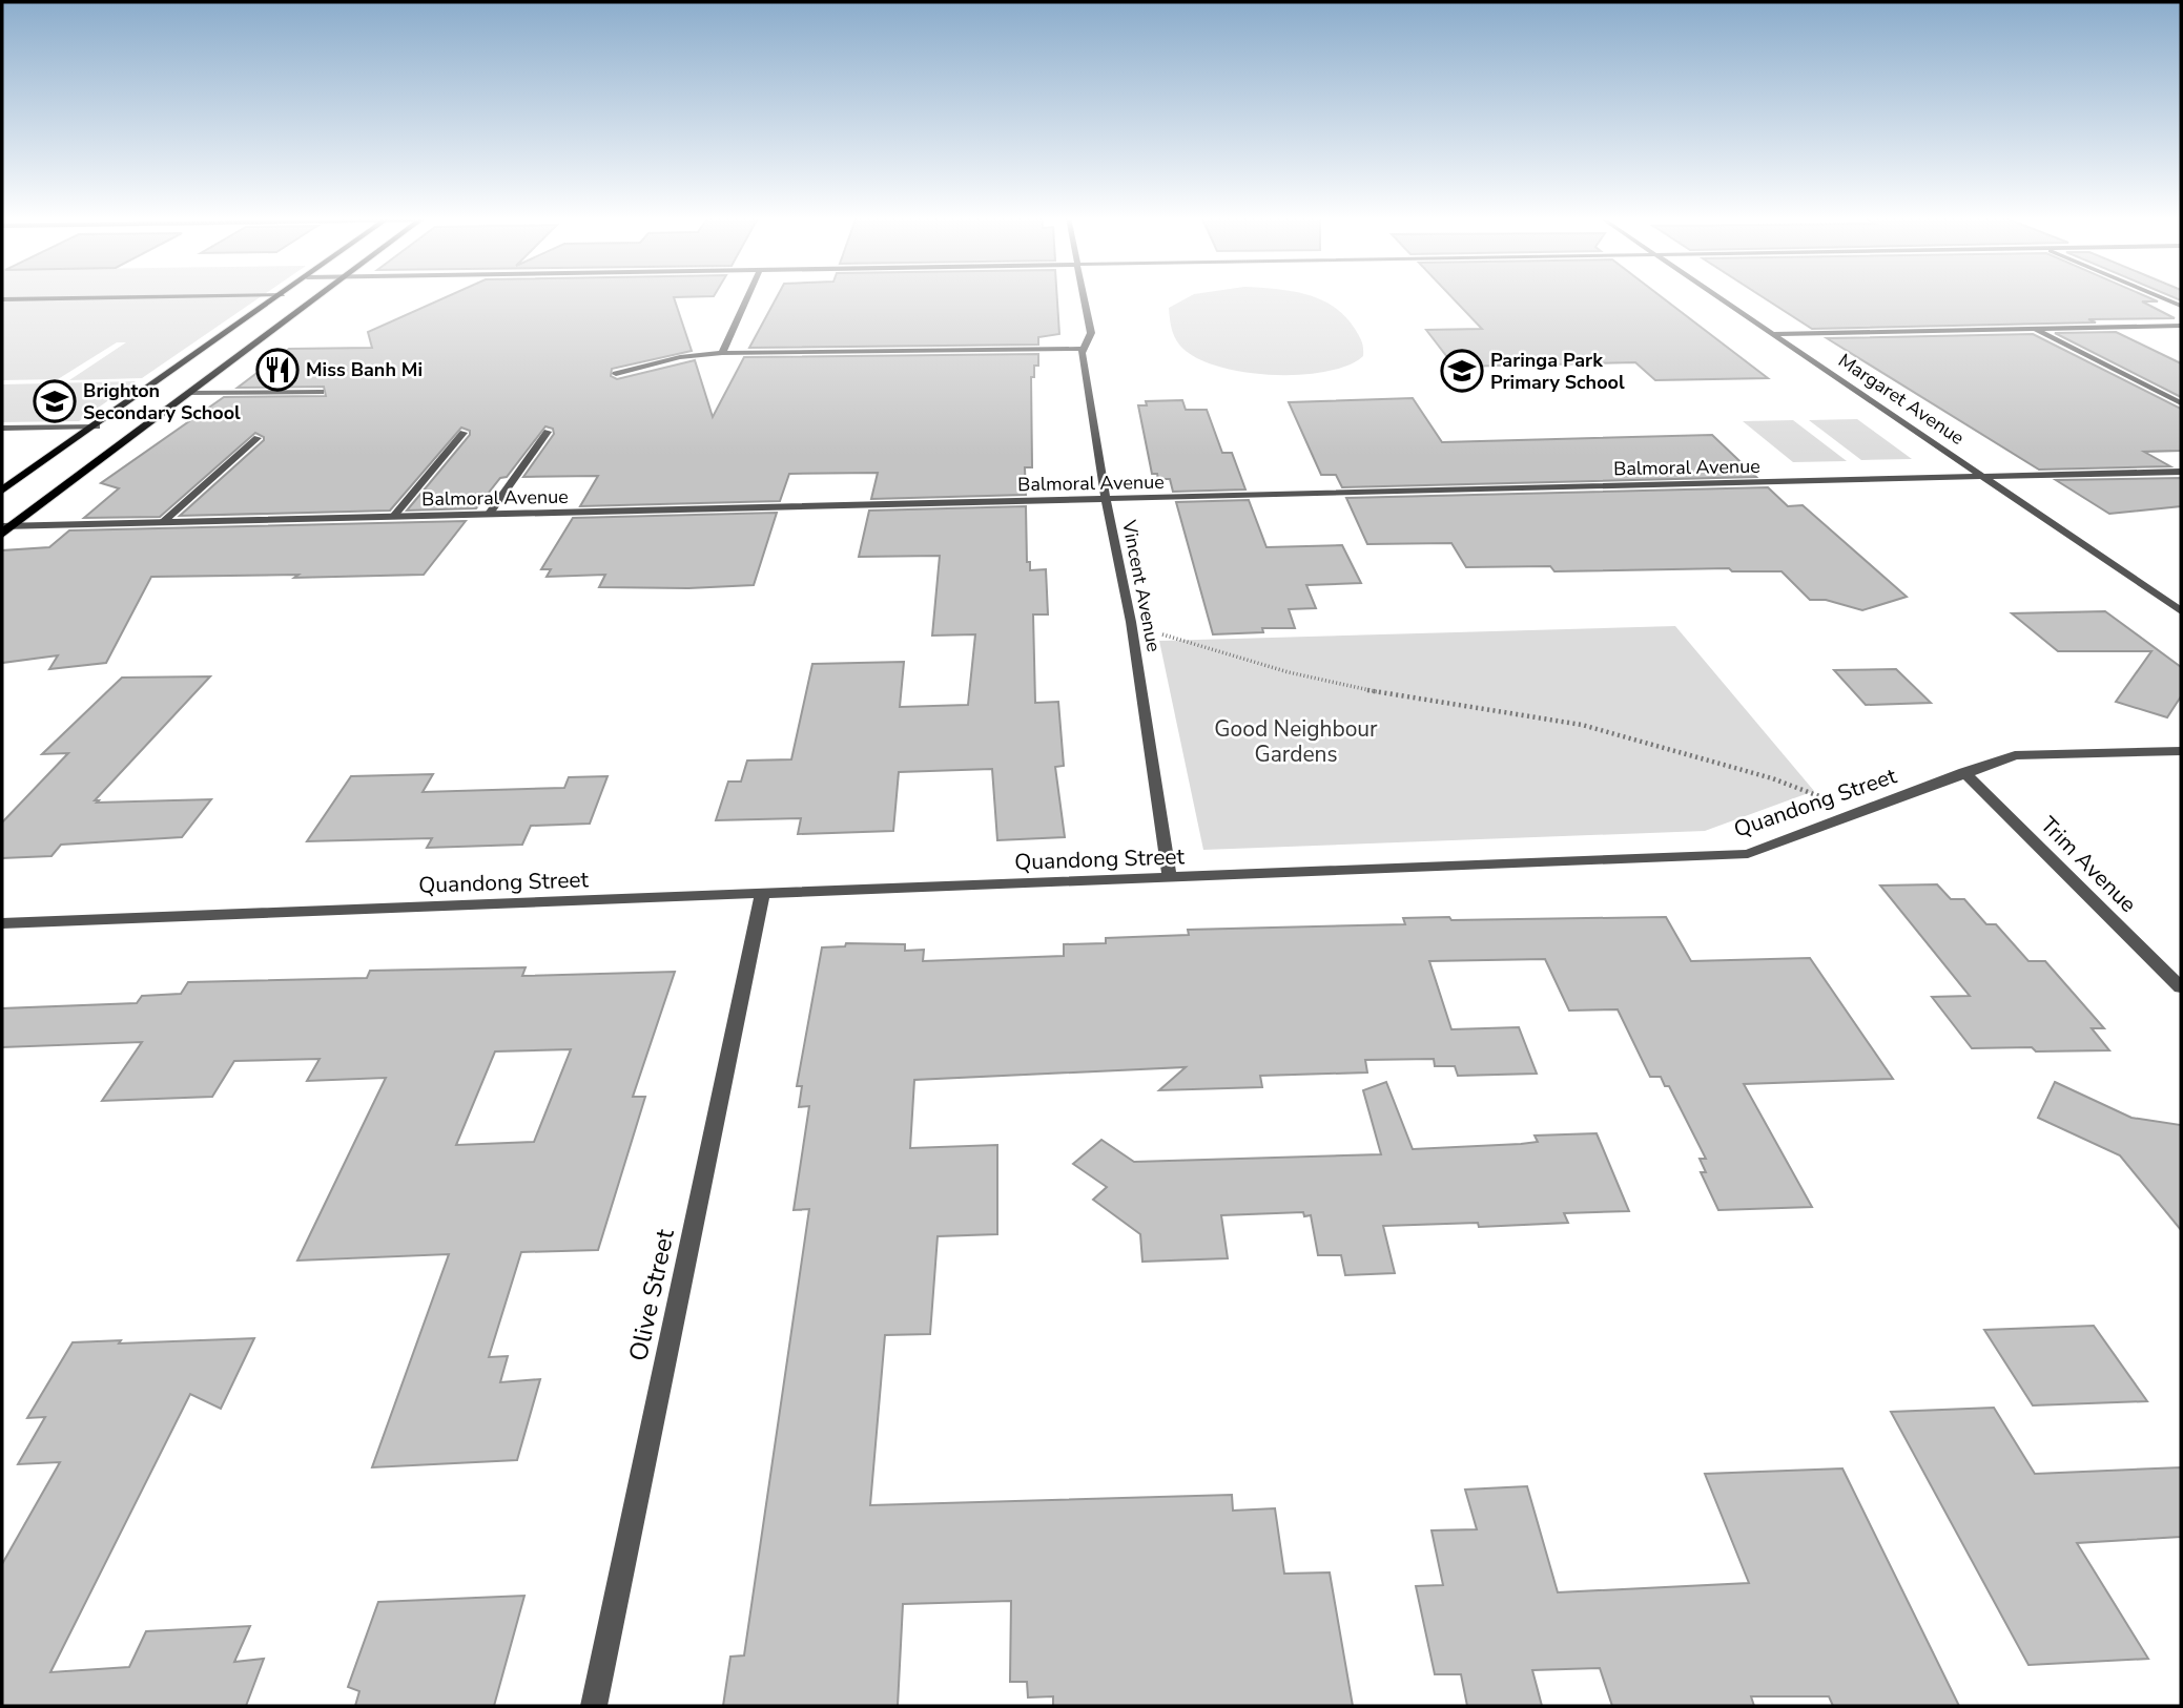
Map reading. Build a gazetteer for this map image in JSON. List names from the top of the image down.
{
  "streets": {
    "street": [
      "Margaret Avenue",
      "Balmoral Avenue",
      "Vincent Avenue",
      "Quandong Street",
      "Trim Avenue",
      "Olive Street"
    ]
  },
  "crossings": [
    ["Margaret Avenue", "Balmoral Avenue"],
    ["Balmoral Avenue", "Vincent Avenue"],
    ["Vincent Avenue", "Quandong Street"],
    ["Quandong Street", "Trim Avenue"],
    ["Quandong Street", "Olive Street"]
  ],
  "parks": ["Good Neighbour Gardens"],
  "places": {
    "restaurant": ["Miss Banh Mi"],
    "school or university": ["Paringa Park Primary School", "Brighton Secondary School"]
  }
}
